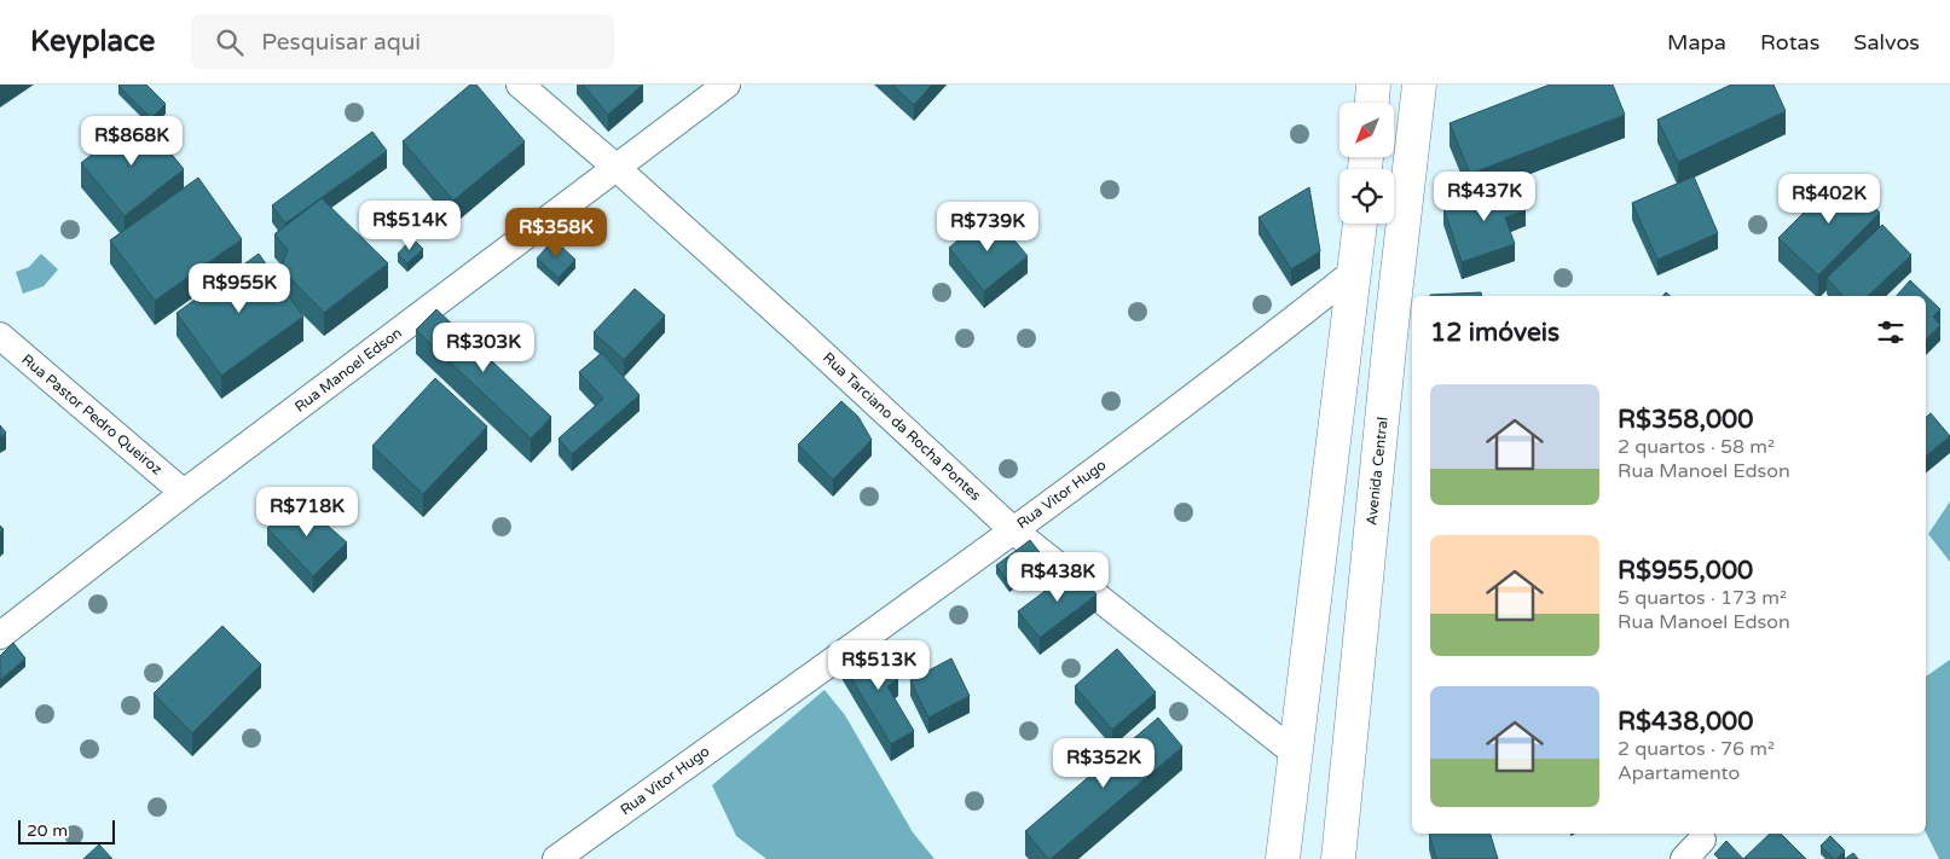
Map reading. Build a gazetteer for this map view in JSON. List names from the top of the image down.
{
  "streets": {
    "main road": ["Avenida Central"],
    "street": [
      "Rua Manoel Edson",
      "Rua Pastor Pedro Queiroz",
      "Rua Tarciano da Rocha Pontes",
      "Rua Vitor Hugo"
    ]
  },
  "crossings": [
    ["Rua Manoel Edson", "Rua Pastor Pedro Queiroz"],
    ["Rua Manoel Edson", "Rua Tarciano da Rocha Pontes"],
    ["Rua Tarciano da Rocha Pontes", "Rua Vitor Hugo"]
  ],
  "scale_bar": "20 m",
  "north": "bottom left",
  "page": {
    "header": "Keyplace",
    "search": "Pesquisar aqui",
    "nav": ["Mapa", "Rotas", "Salvos"],
    "price": [
      "R$868K",
      "R$437K",
      "R$402K",
      "R$514K",
      "R$739K",
      "R$358K",
      "R$955K",
      "R$303K",
      "R$718K",
      "R$438K",
      "R$513K",
      "R$352K"
    ],
    "heading": "12 imóveis",
    "list": [
      {
        "name": "R$358,000",
        "note": "2 quartos · 58 m² · Rua Manoel Edson"
      },
      {
        "name": "R$955,000",
        "note": "5 quartos · 173 m² · Rua Manoel Edson"
      },
      {
        "name": "R$438,000",
        "note": "2 quartos · 76 m² · Apartamento"
      }
    ],
    "scale": "20 m"
  }
}
